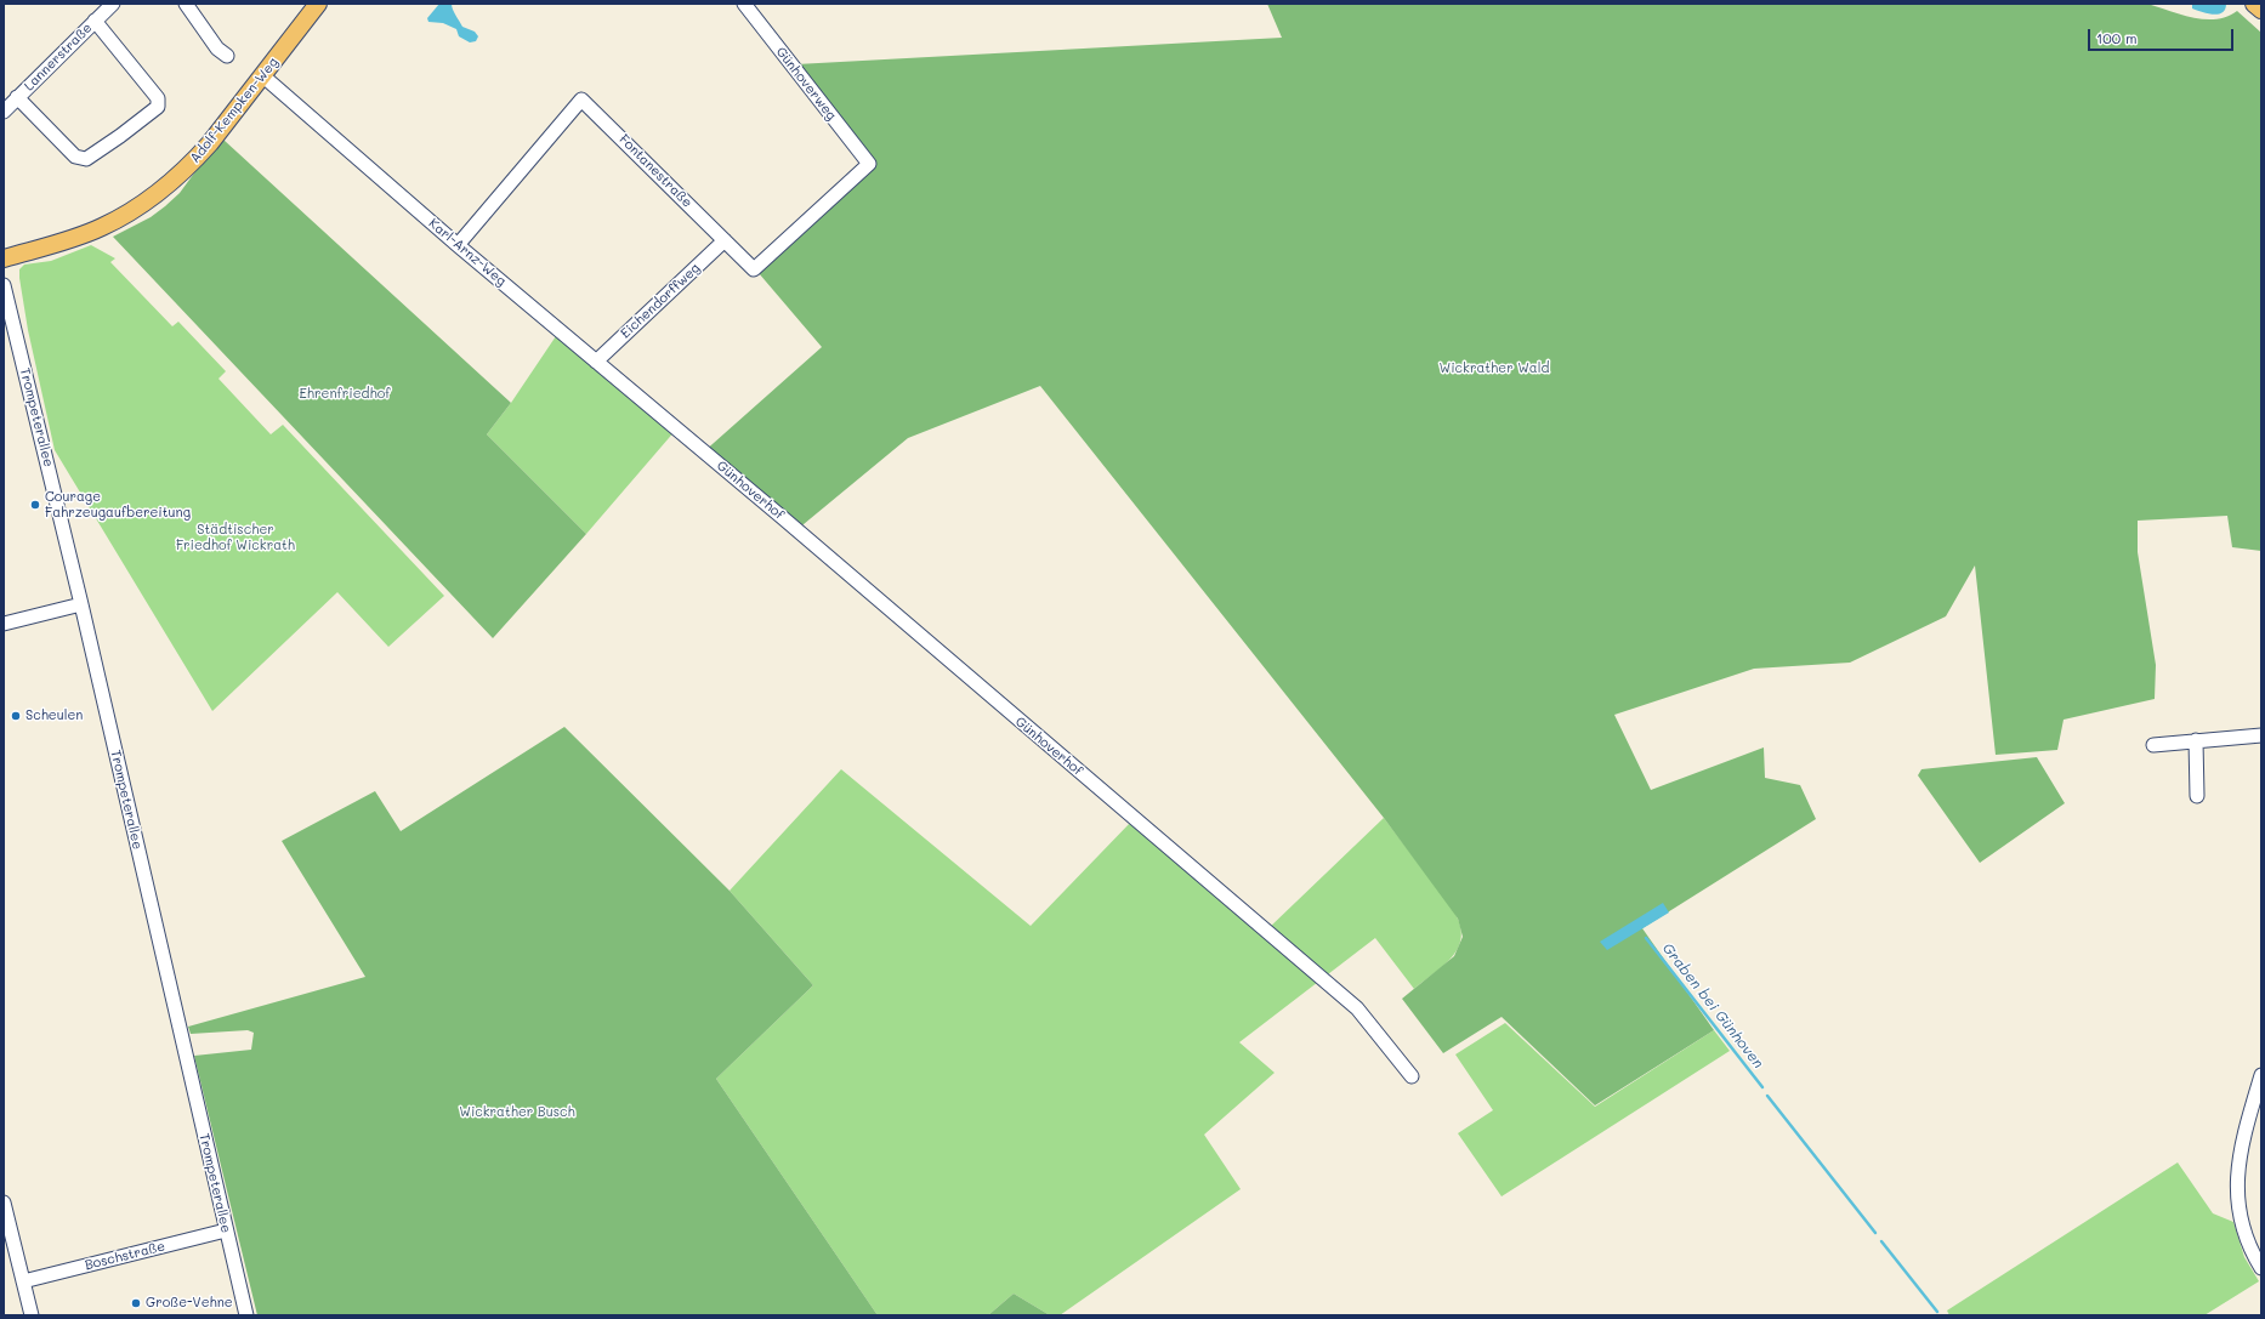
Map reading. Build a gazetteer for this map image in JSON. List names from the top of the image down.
{
  "streets": {
    "main road": ["Adolf-Kempken-Weg"],
    "street": [
      "Lannerstraße",
      "Günhoverweg",
      "Fontanestraße",
      "Karl-Arnz-Weg",
      "Eichendorffweg",
      "Trompeterallee",
      "Günhoverhof",
      "Boschstraße"
    ]
  },
  "crossings": [
    ["Günhoverweg", "Fontanestraße"],
    ["Adolf-Kempken-Weg", "Karl-Arnz-Weg"],
    ["Fontanestraße", "Karl-Arnz-Weg"],
    ["Fontanestraße", "Eichendorffweg"],
    ["Karl-Arnz-Weg", "Eichendorffweg"],
    ["Karl-Arnz-Weg", "Günhoverhof"],
    ["Trompeterallee", "Boschstraße"]
  ],
  "water": ["Graben bei Günhoven"],
  "parks": [
    "Wickrather Wald",
    "Ehrenfriedhof",
    "Städtischer Friedhof Wickrath",
    "Wickrather Busch"
  ],
  "places": ["Courage Fahrzeugaufbereitung", "Scheulen", "Große-Vehne"],
  "scale_bar": "100 m"
}
